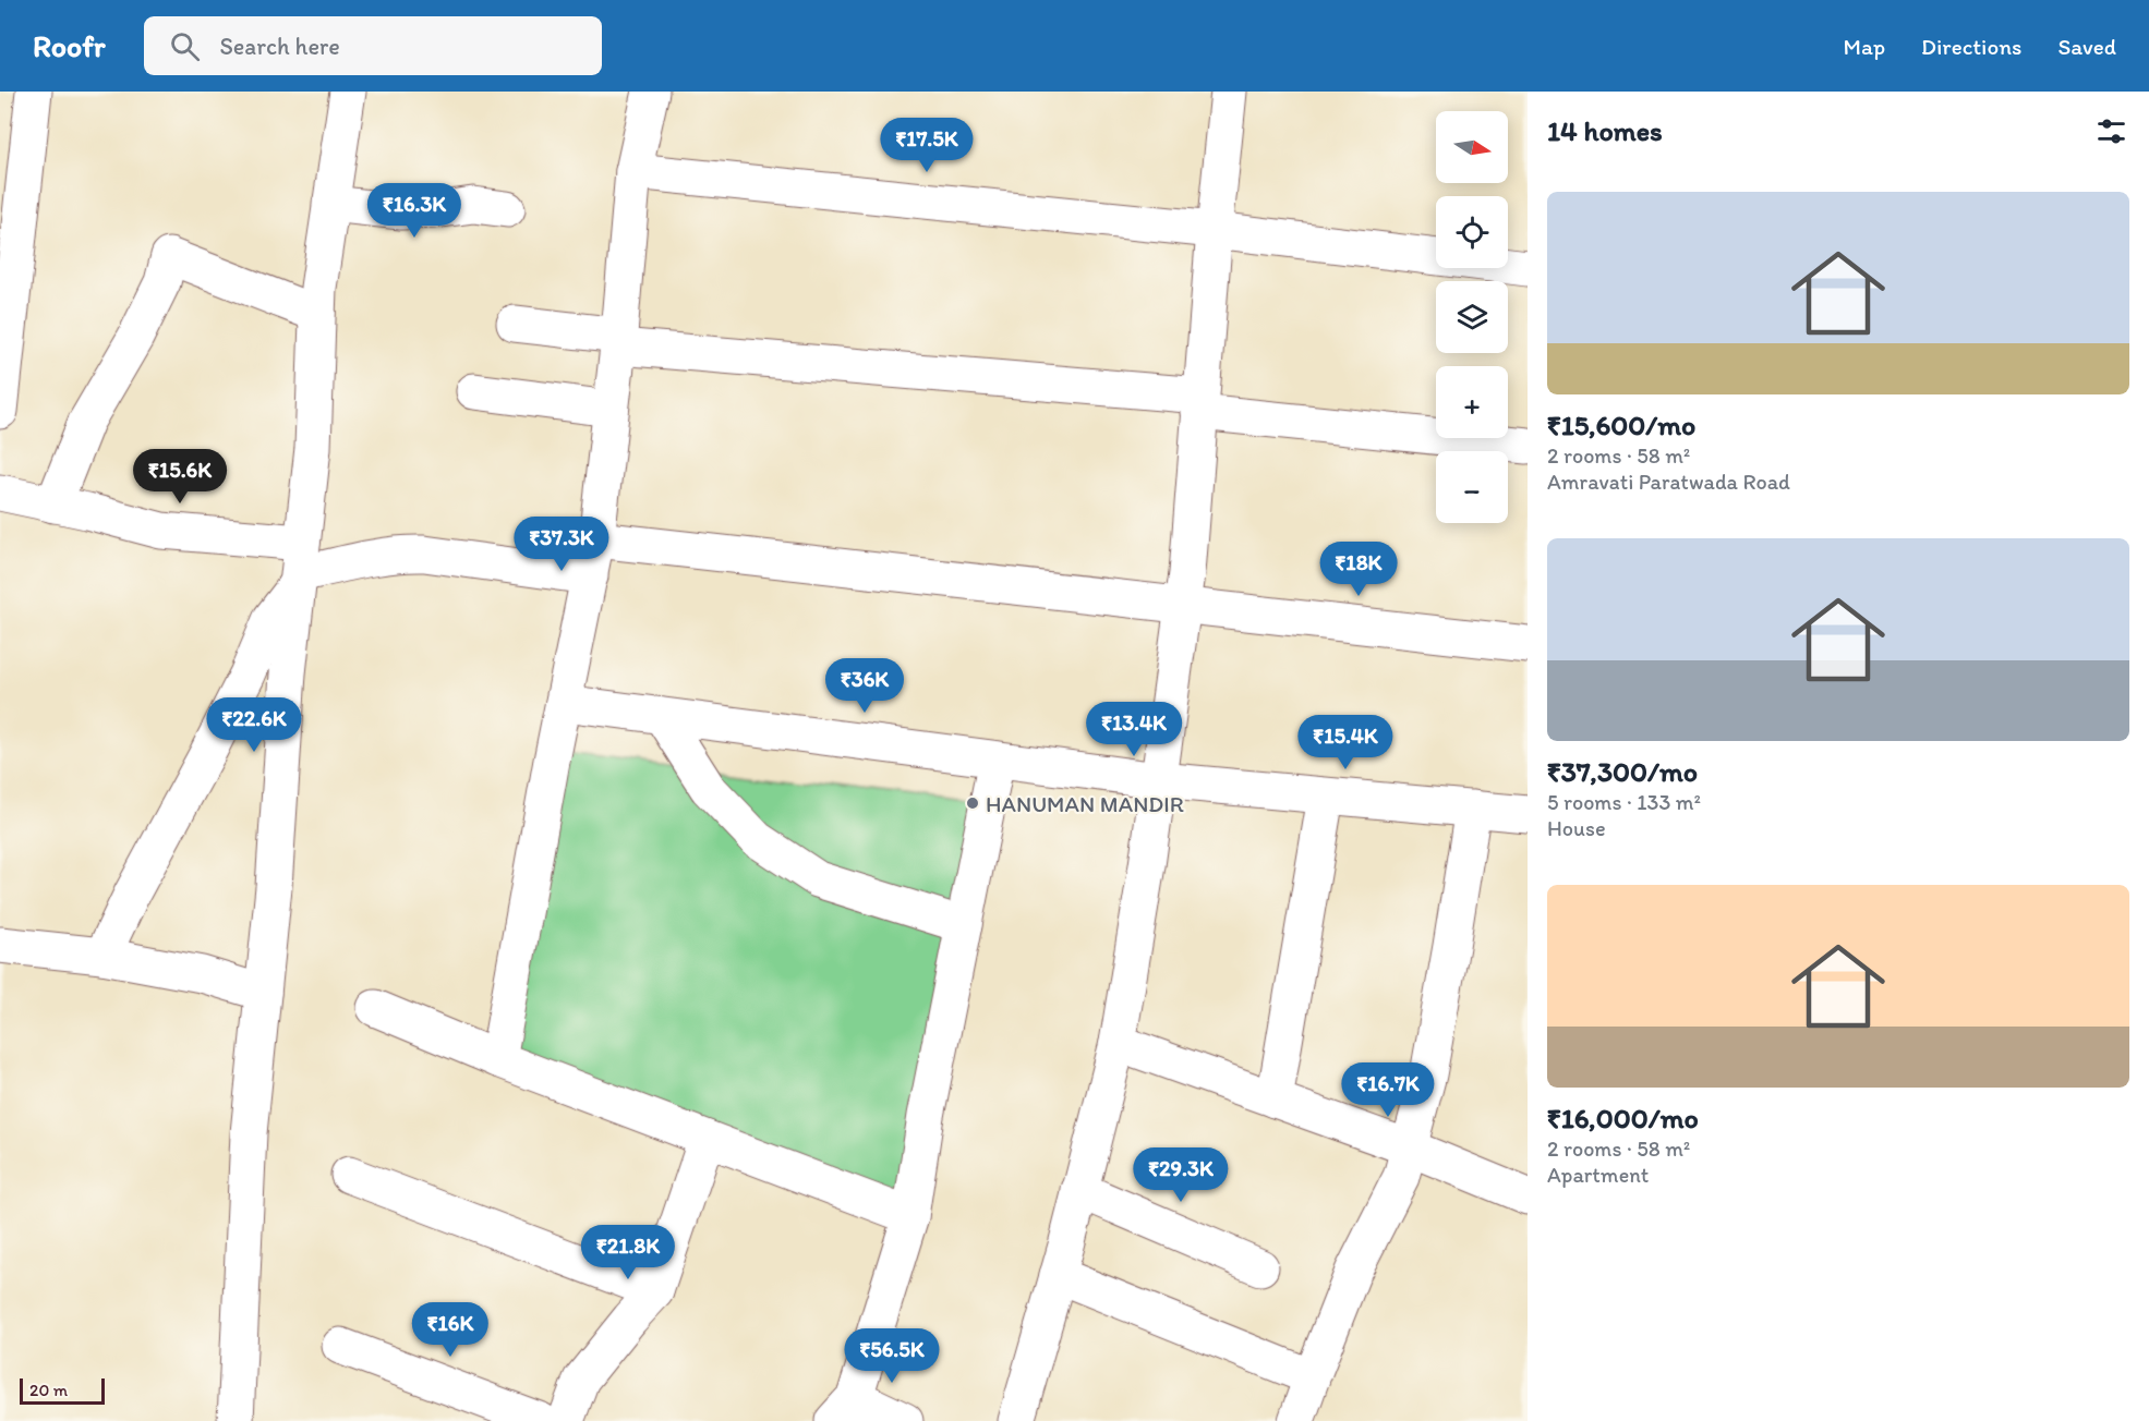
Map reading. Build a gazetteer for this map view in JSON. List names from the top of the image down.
{
  "places": ["HANUMAN MANDIR"],
  "scale_bar": "20 m",
  "north": "right",
  "page": {
    "header": "Roofr",
    "search": "Search here",
    "nav": ["Map", "Directions", "Saved"],
    "heading": "14 homes",
    "map_buttons": ["+", "−"],
    "price": [
      "₹17.5K",
      "₹16.3K",
      "₹15.6K",
      "₹37.3K",
      "₹18K",
      "₹36K",
      "₹22.6K",
      "₹13.4K",
      "₹15.4K",
      "₹16.7K",
      "₹29.3K",
      "₹21.8K",
      "₹16K",
      "₹56.5K"
    ],
    "list": [
      {
        "name": "₹15,600/mo",
        "note": "2 rooms · 58 m² · Amravati Paratwada Road"
      },
      {
        "name": "₹37,300/mo",
        "note": "5 rooms · 133 m² · House"
      },
      {
        "name": "₹16,000/mo",
        "note": "2 rooms · 58 m² · Apartment"
      }
    ],
    "scale": "20 m"
  }
}
